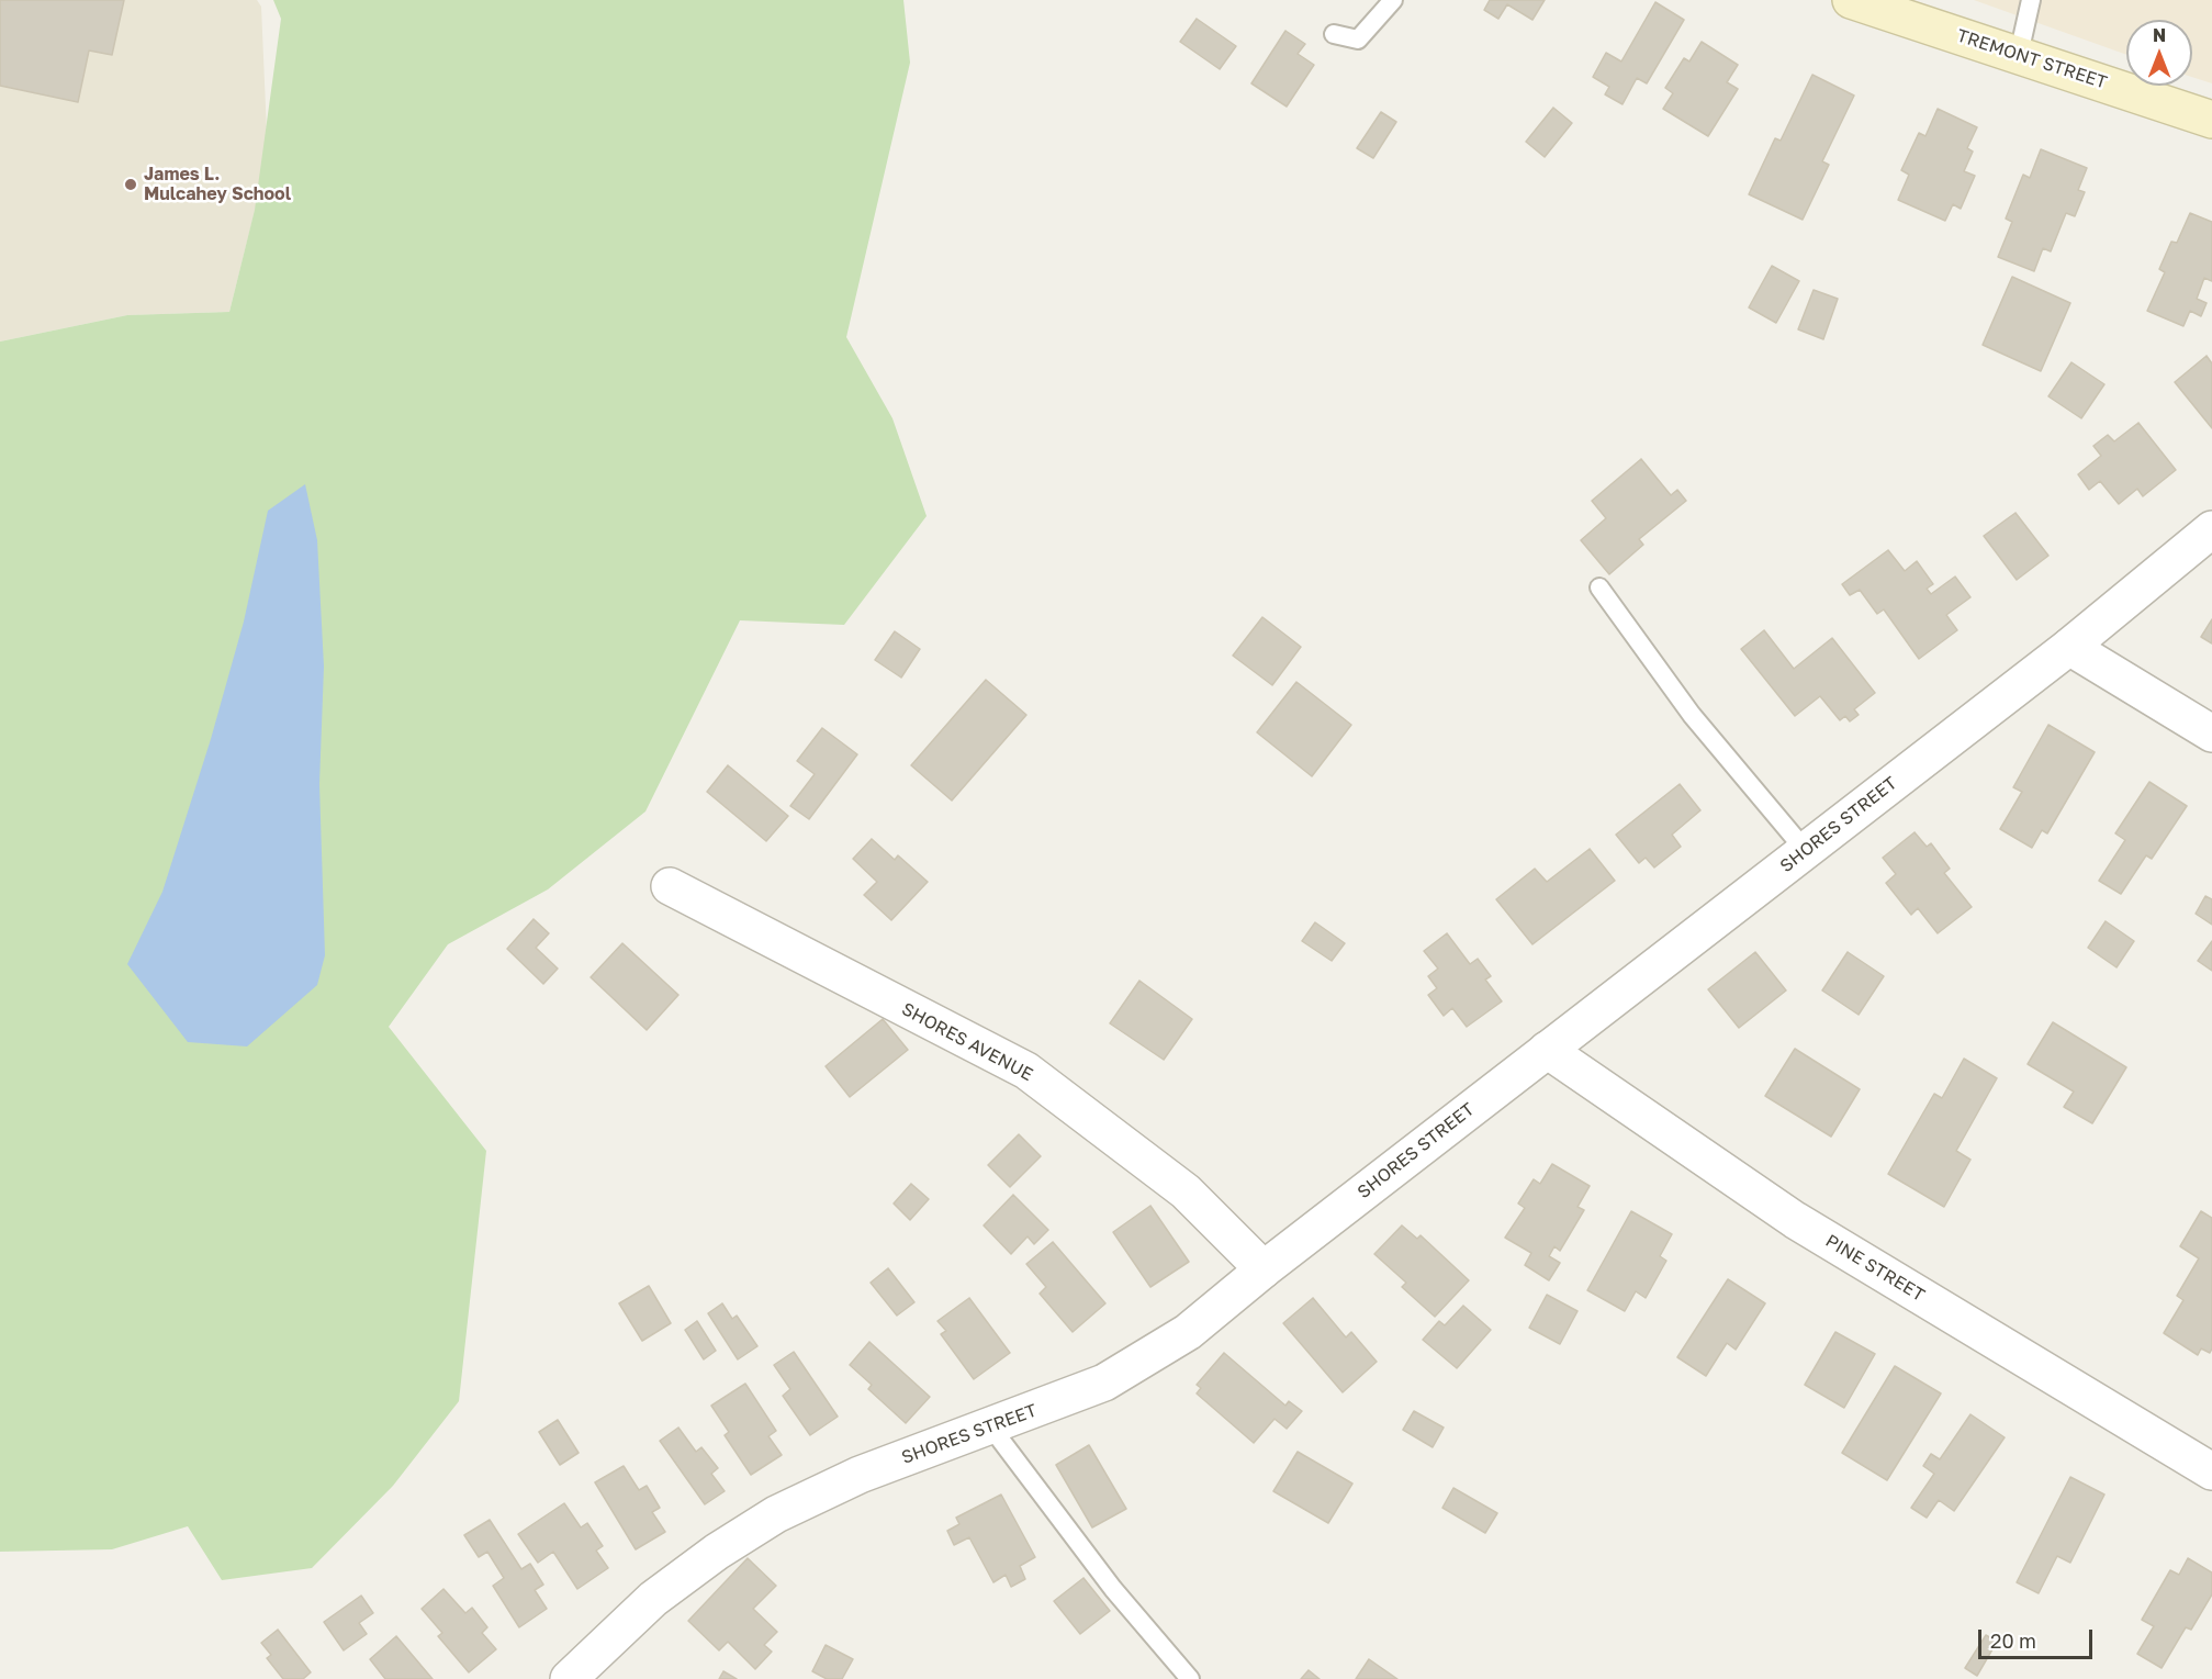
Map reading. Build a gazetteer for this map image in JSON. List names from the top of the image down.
{
  "streets": {
    "main road": ["TREMONT STREET"],
    "street": ["SHORES STREET", "SHORES AVENUE", "PINE STREET"]
  },
  "crossings": [
    ["SHORES STREET", "SHORES AVENUE"],
    ["SHORES STREET", "PINE STREET"]
  ],
  "places": ["James L. Mulcahey School"],
  "scale_bar": "20 m",
  "north": "top"
}
